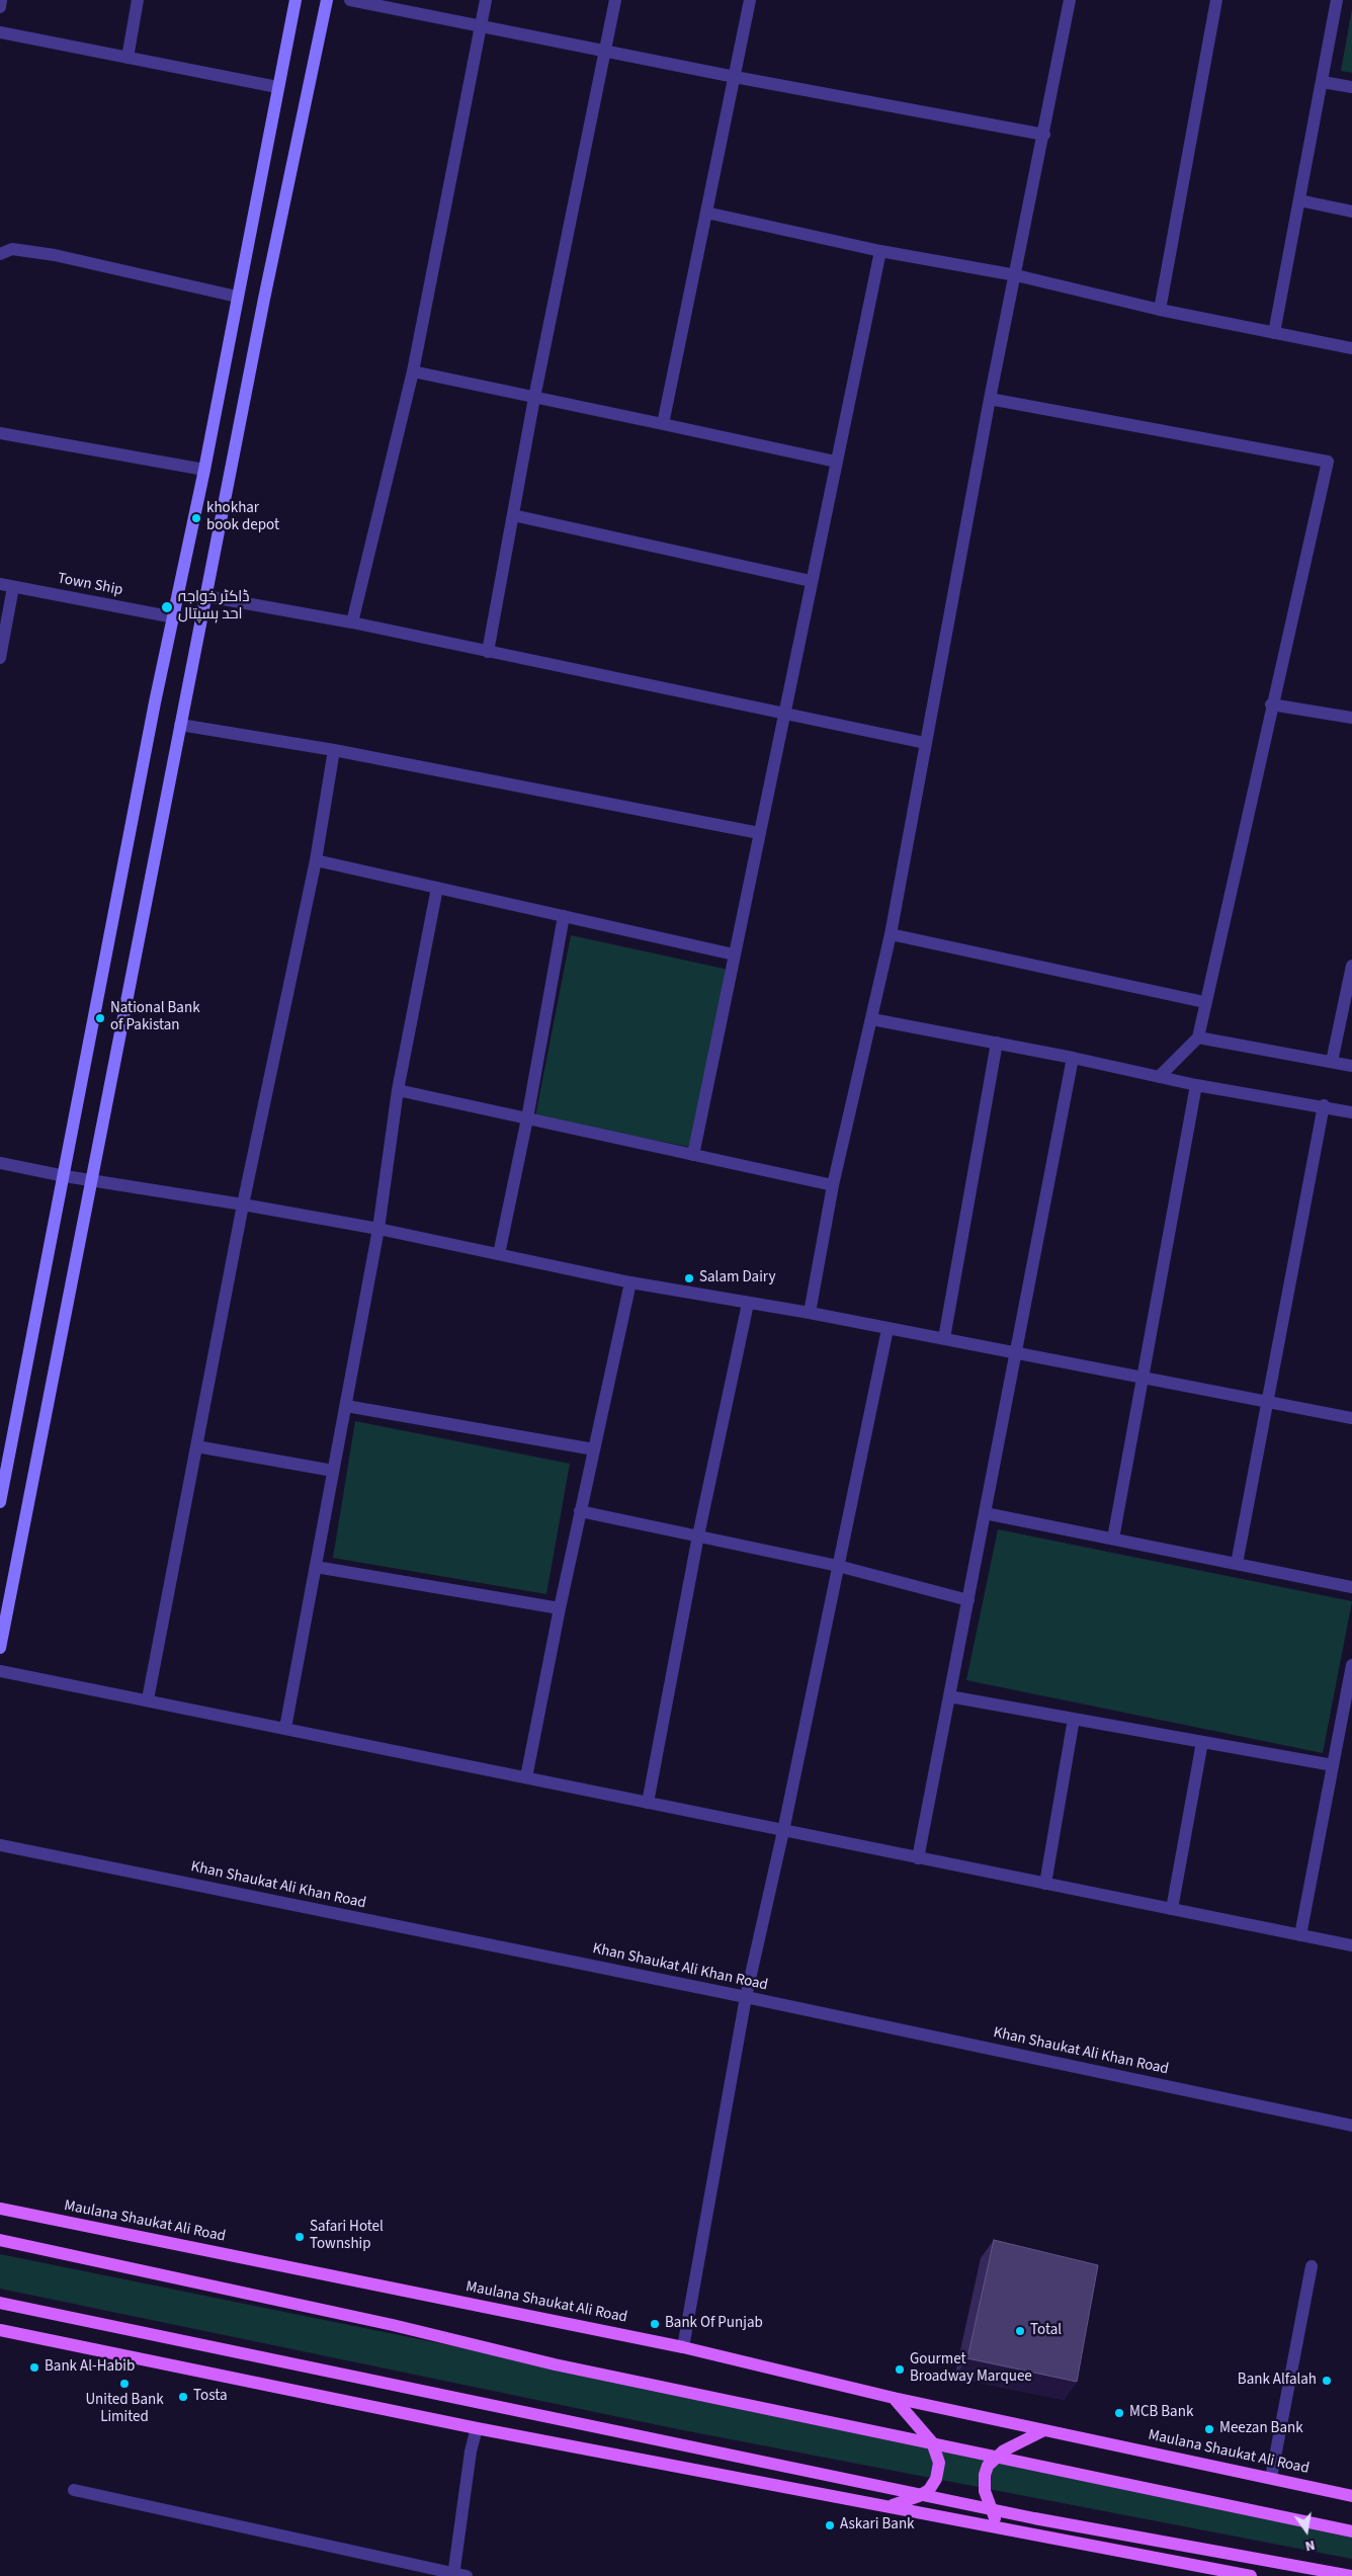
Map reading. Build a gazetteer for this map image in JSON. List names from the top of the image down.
{
  "streets": {
    "main road": ["Maulana Shaukat Ali Road"],
    "street": ["Town Ship", "Khan Shaukat Ali Khan Road"]
  },
  "places": [
    "khokhar book depot",
    "ڈاکٹر خواجہ احد ہسپتال",
    "National Bank of Pakistan",
    "Salam Dairy",
    "Safari Hotel Township",
    "Bank Of Punjab",
    "Total",
    "Bank Al-Habib",
    "Gourmet Broadway Marquee",
    "Bank Alfalah",
    "United Bank Limited",
    "Tosta",
    "MCB Bank",
    "Meezan Bank",
    "Askari Bank"
  ],
  "north": "bottom"
}
